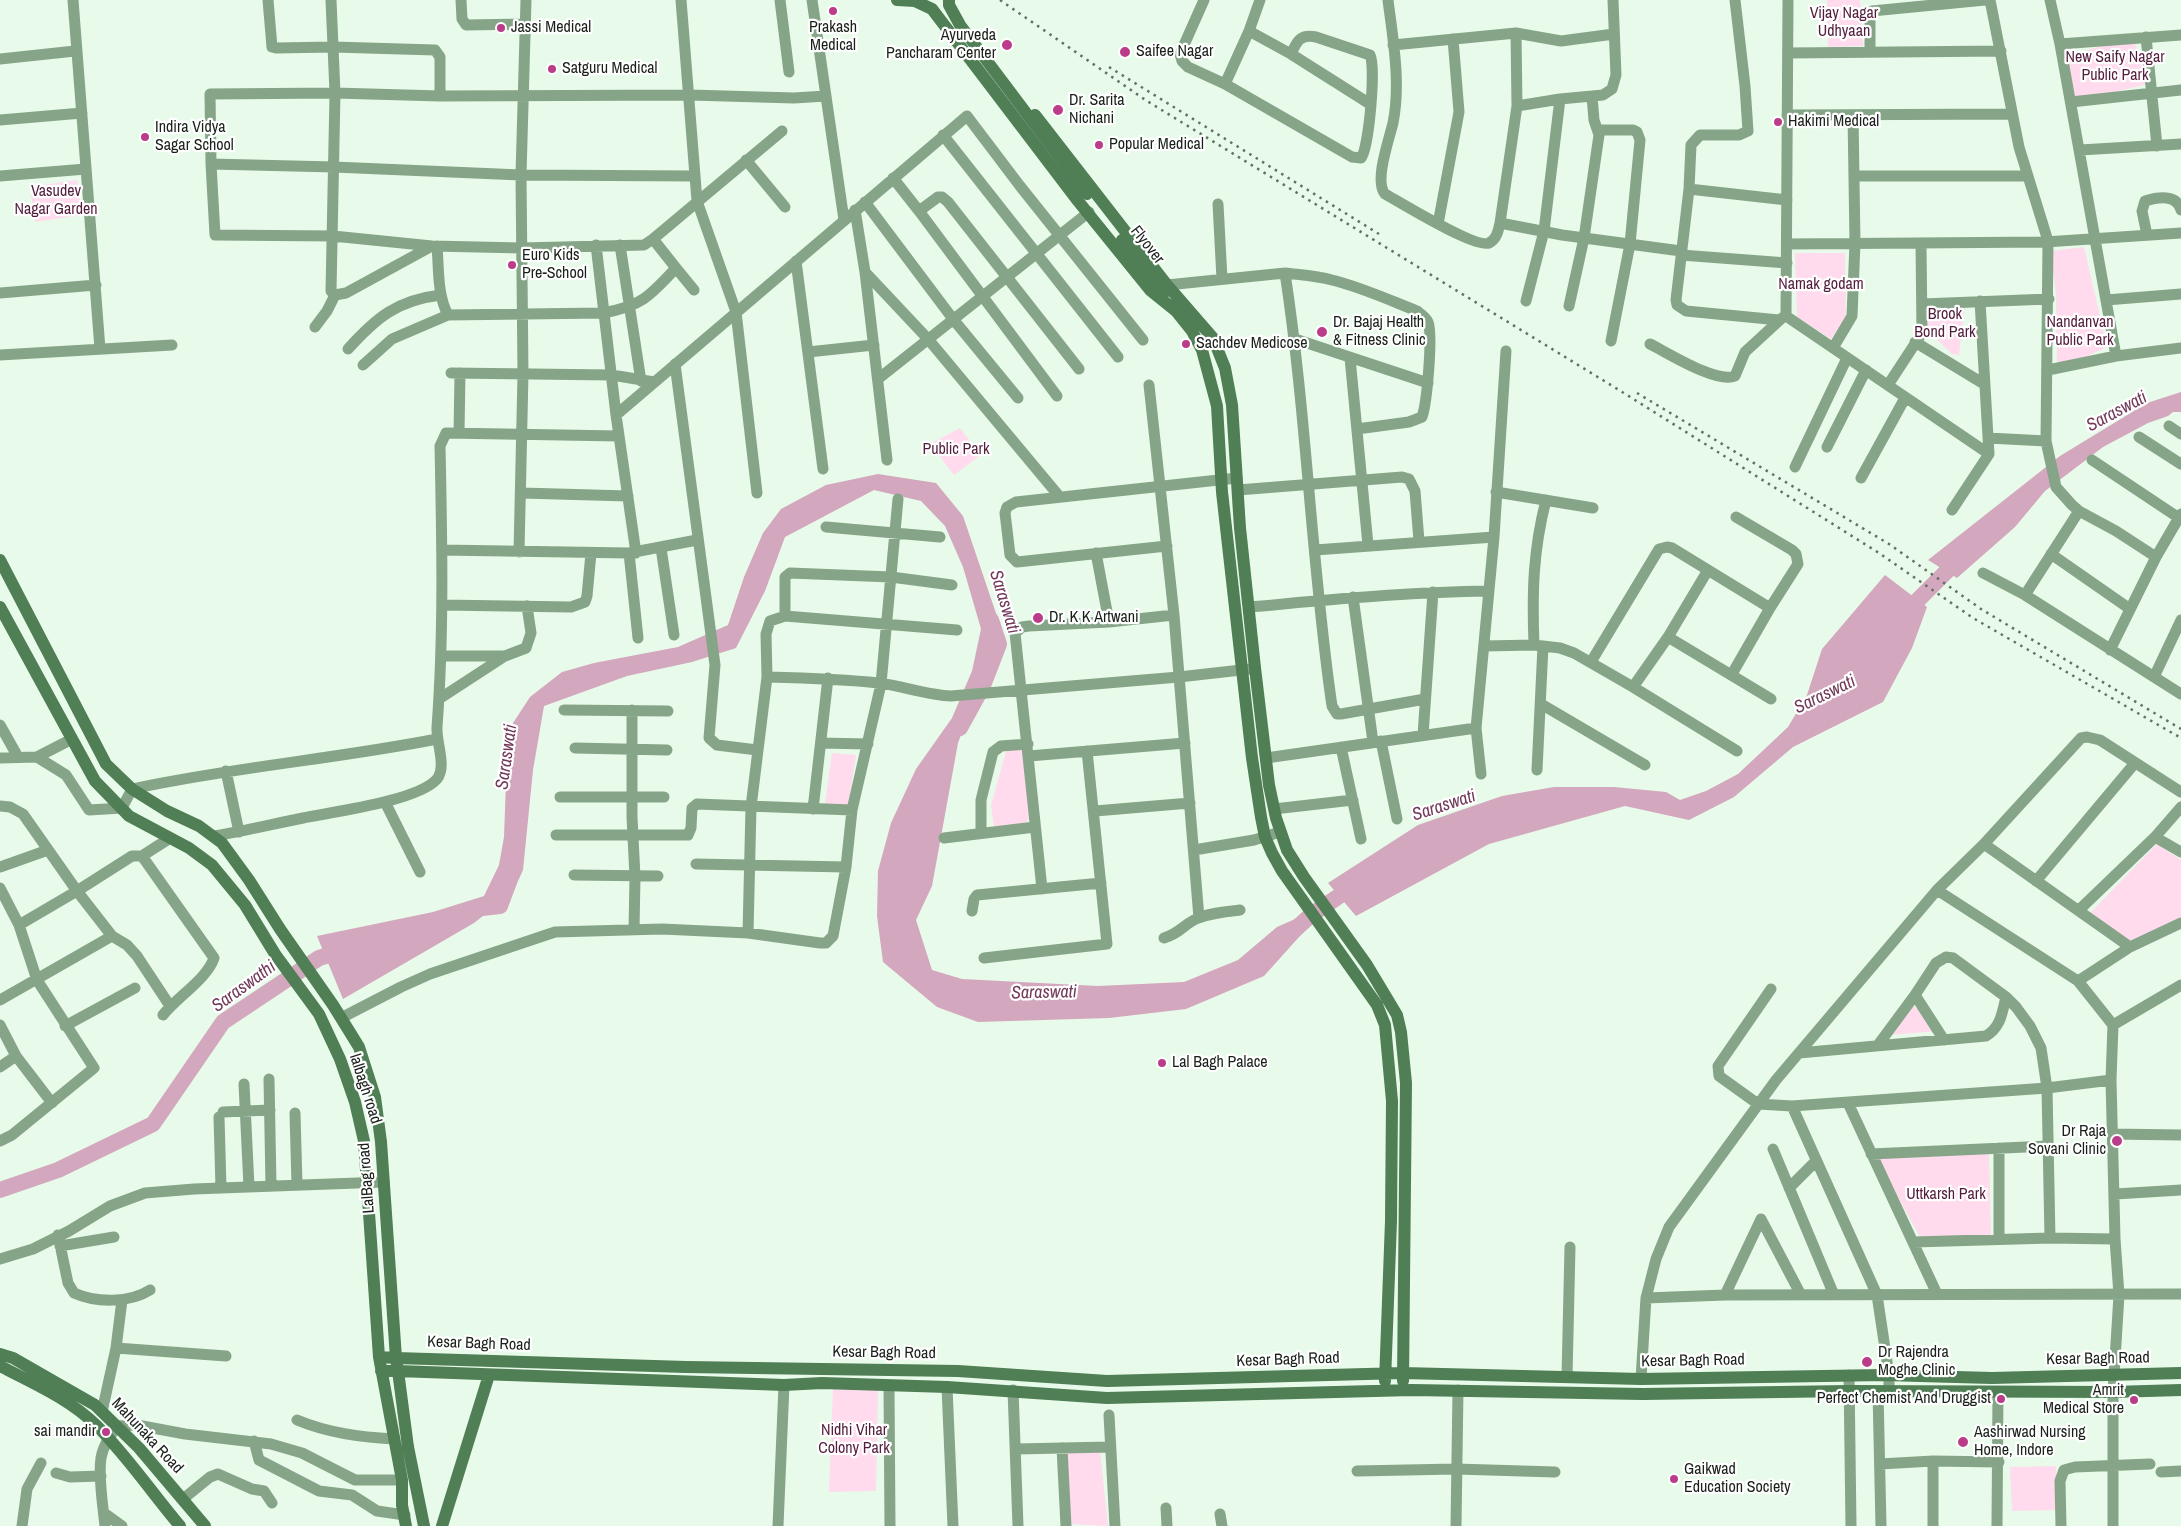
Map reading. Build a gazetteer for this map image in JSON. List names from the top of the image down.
{
  "streets": {
    "main road": [
      "Flyover",
      "lalbagh road",
      "LalBag road",
      "Kesar Bagh Road",
      "Mahunaka Road"
    ]
  },
  "crossings": [
    ["lalbagh road", "Kesar Bagh Road"],
    ["LalBag road", "Kesar Bagh Road"]
  ],
  "water": ["Saraswati", "Saraswathi"],
  "parks": [
    "Vijay Nagar Udhyaan",
    "New Saify Nagar Public Park",
    "Vasudev Nagar Garden",
    "Namak godam",
    "Brook Bond Park",
    "Nandanvan Public Park",
    "Public Park",
    "Uttkarsh Park",
    "Nidhi Vihar Colony Park"
  ],
  "places": [
    "Prakash Medical",
    "Jassi Medical",
    "Ayurveda Pancharam Center",
    "Saifee Nagar",
    "Satguru Medical",
    "Dr. Sarita Nichani",
    "Hakimi Medical",
    "Indira Vidya Sagar School",
    "Popular Medical",
    "Euro Kids Pre-School",
    "Dr. Bajaj Health & Fitness Clinic",
    "Sachdev Medicose",
    "Dr. K K Artwani",
    "Lal Bagh Palace",
    "Dr Raja Sovani Clinic",
    "Dr Rajendra Moghe Clinic",
    "Perfect Chemist And Druggist",
    "Amrit Medical Store",
    "sai mandir",
    "Aashirwad Nursing Home, Indore",
    "Gaikwad Education Society"
  ]
}
